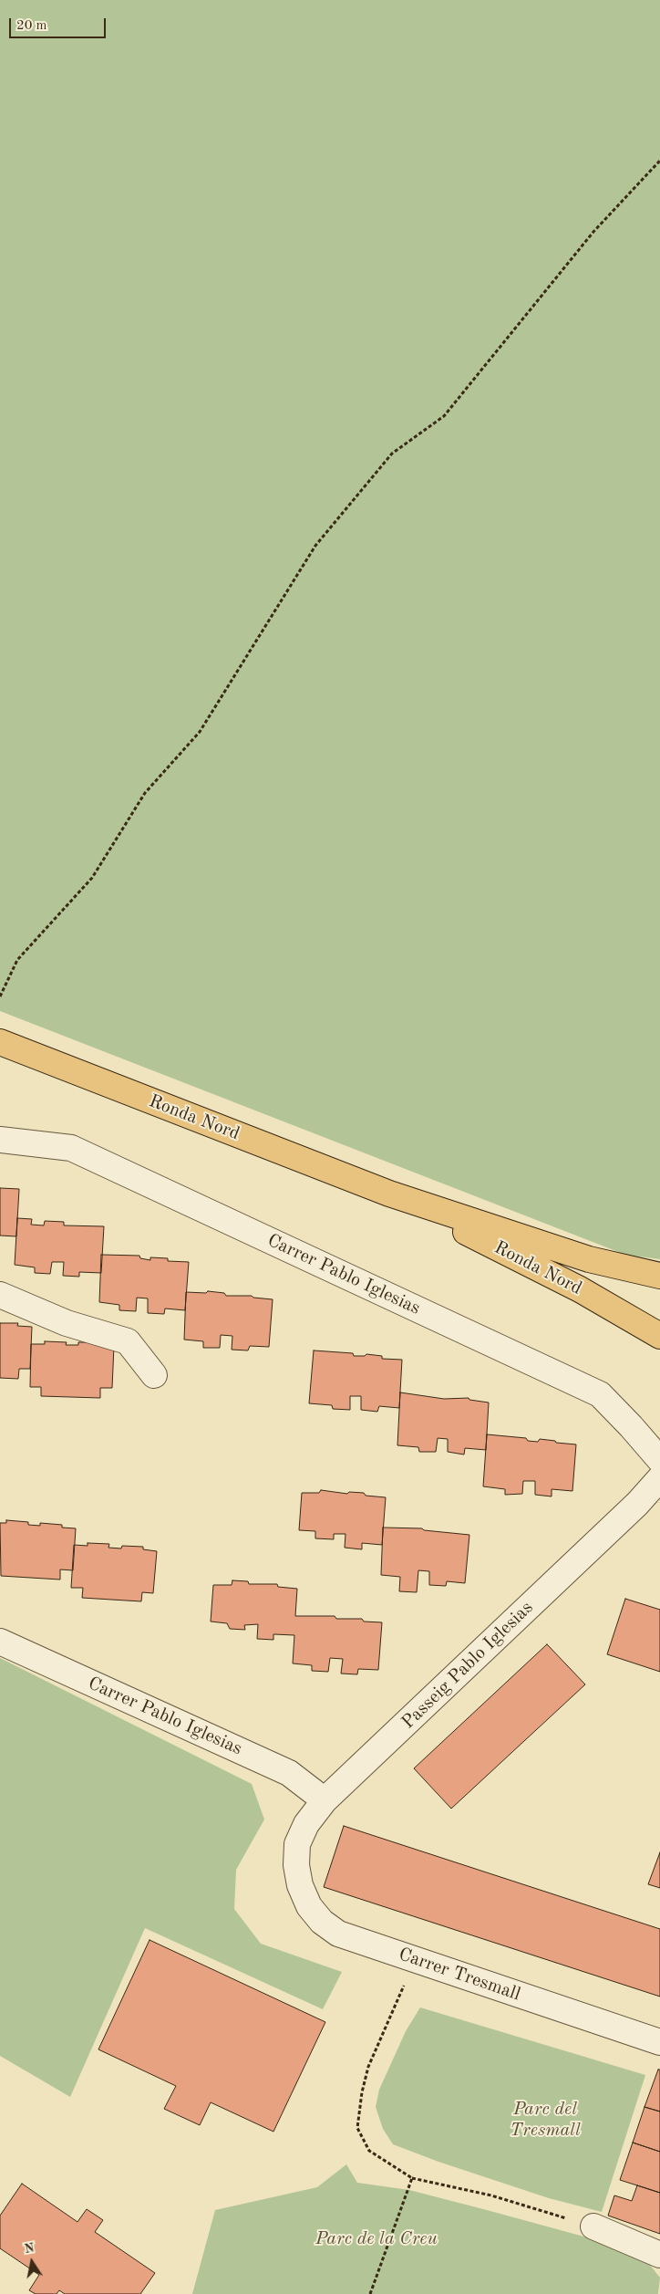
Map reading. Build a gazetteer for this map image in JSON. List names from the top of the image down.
{
  "streets": {
    "main road": ["Ronda Nord"],
    "street": ["Carrer Pablo Iglesias", "Passeig Pablo Iglesias", "Carrer Tresmall"]
  },
  "crossings": [
    ["Carrer Pablo Iglesias", "Passeig Pablo Iglesias"],
    ["Passeig Pablo Iglesias", "Carrer Tresmall"]
  ],
  "parks": ["Parc del Tresmall", "Parc de la Creu"],
  "scale_bar": "20 m",
  "north": "top"
}
